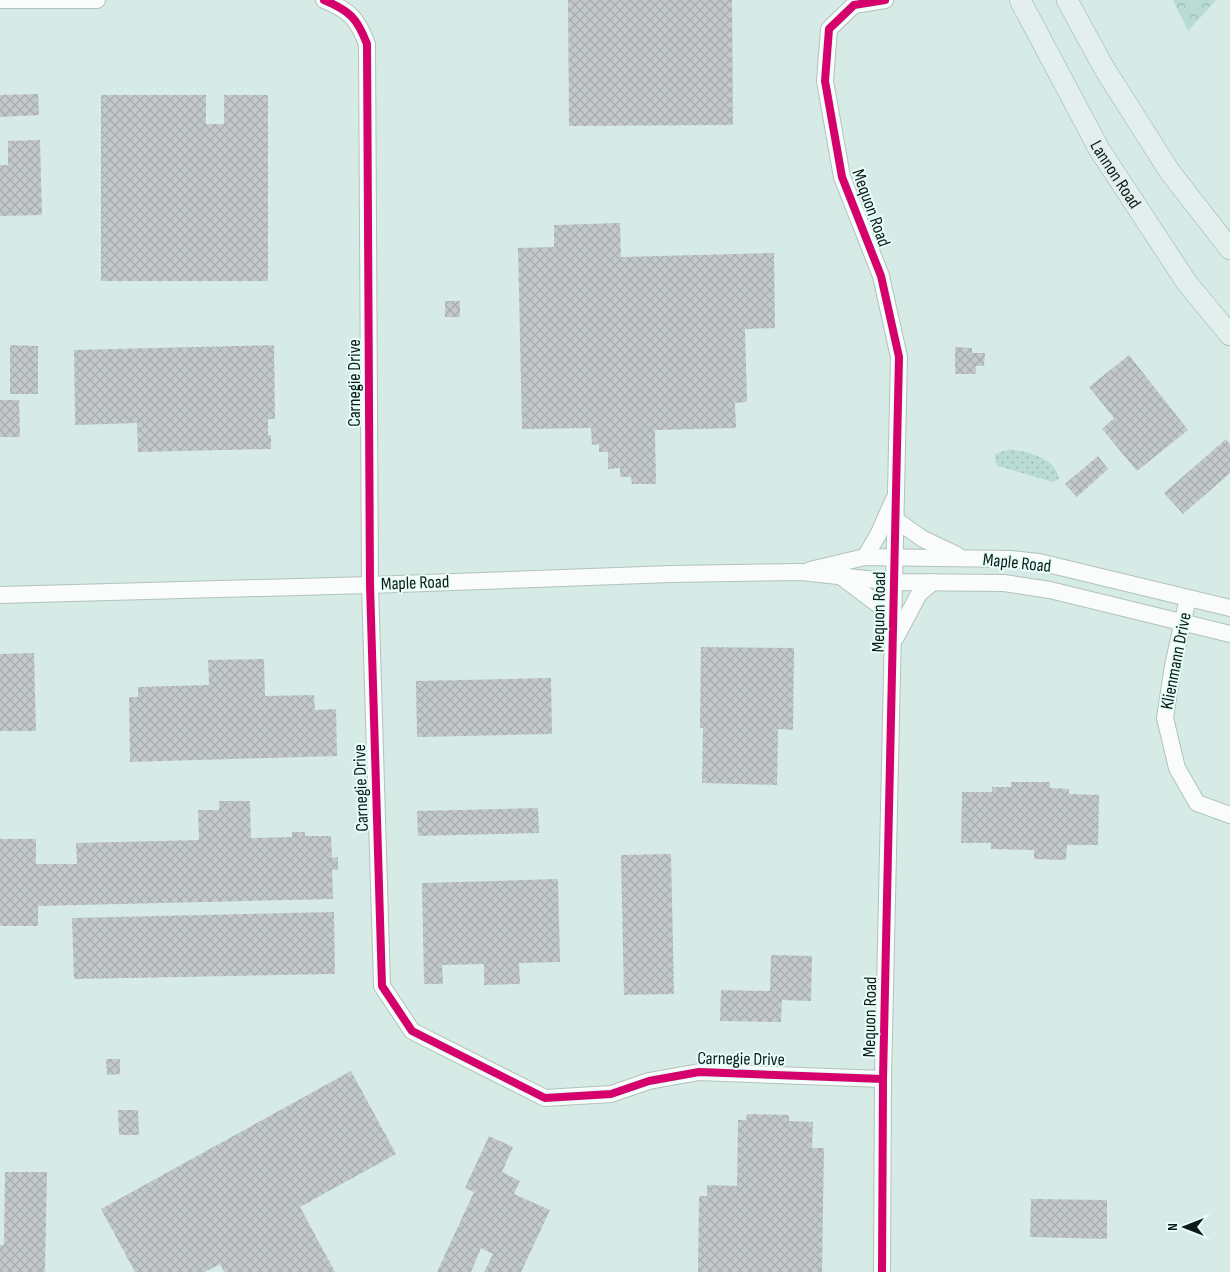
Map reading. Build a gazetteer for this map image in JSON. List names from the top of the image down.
{
  "streets": {
    "main road": ["Lannon Road"],
    "street": [
      "Mequon Road",
      "Carnegie Drive",
      "Maple Road",
      "Klienmann Drive"
    ]
  },
  "crossings": [
    ["Mequon Road", "Carnegie Drive"],
    ["Mequon Road", "Maple Road"],
    ["Carnegie Drive", "Maple Road"],
    ["Maple Road", "Klienmann Drive"]
  ],
  "north": "left"
}
